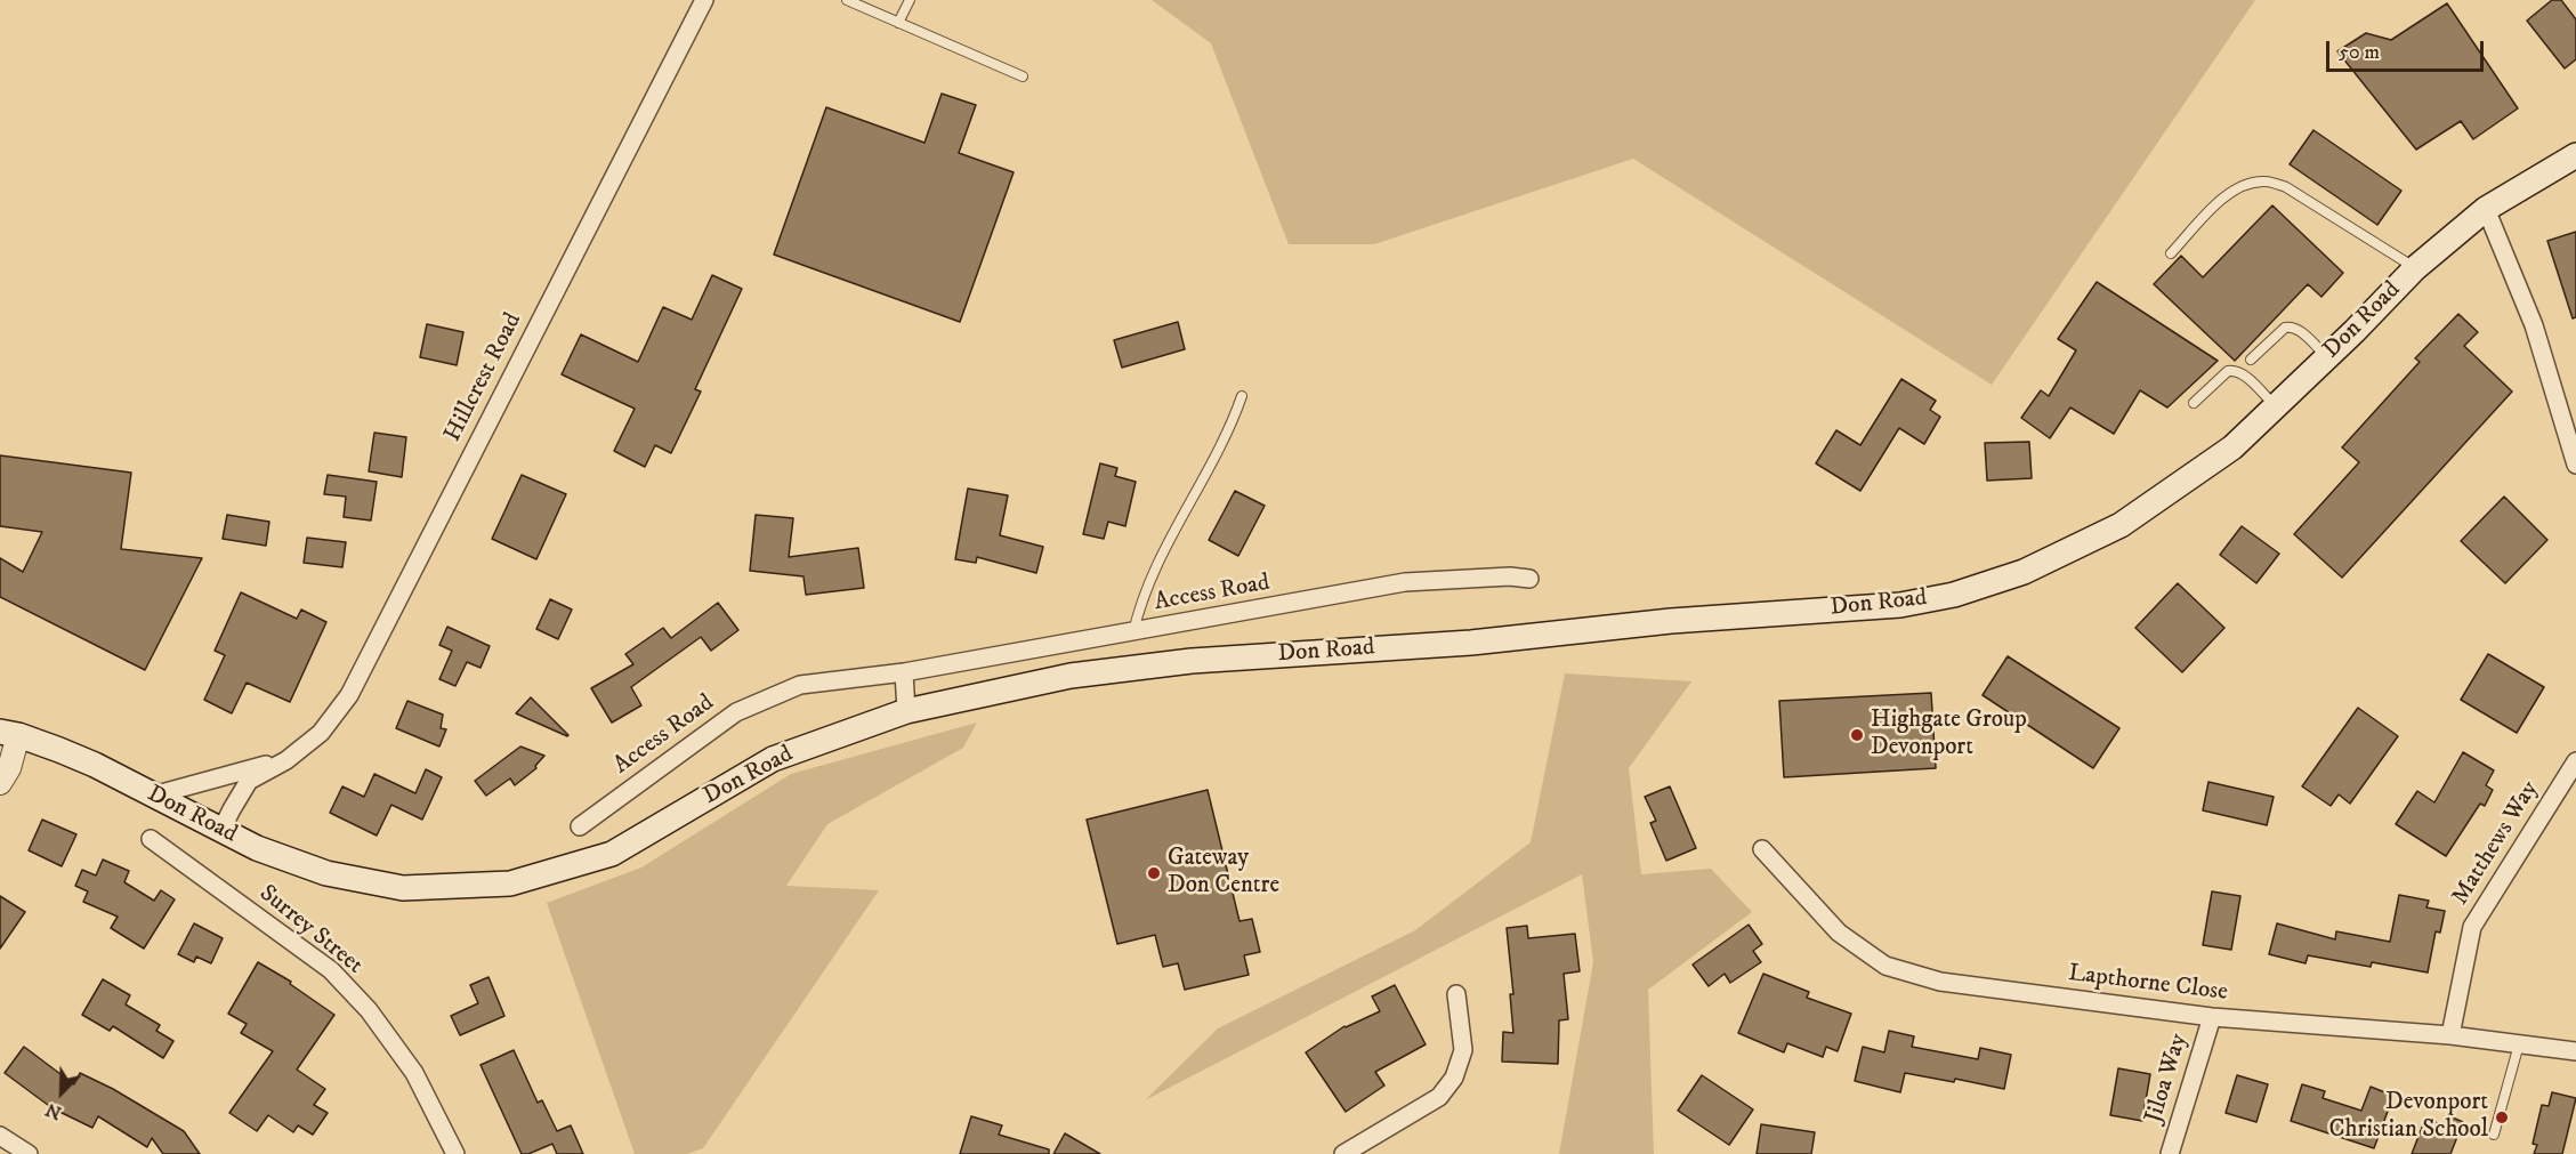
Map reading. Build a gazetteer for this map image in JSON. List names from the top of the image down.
{
  "streets": {
    "main road": ["Don Road"],
    "street": [
      "Hillcrest Road",
      "Access Road",
      "Matthews Way",
      "Surrey Street",
      "Lapthorne Close",
      "Jiloa Way"
    ]
  },
  "crossings": [
    ["Don Road", "Hillcrest Road"],
    ["Matthews Way", "Lapthorne Close"],
    ["Lapthorne Close", "Jiloa Way"]
  ],
  "places": ["Highgate Group Devonport", "Gateway Don Centre", "Devonport Christian School"],
  "scale_bar": "50 m",
  "north": "bottom left"
}
